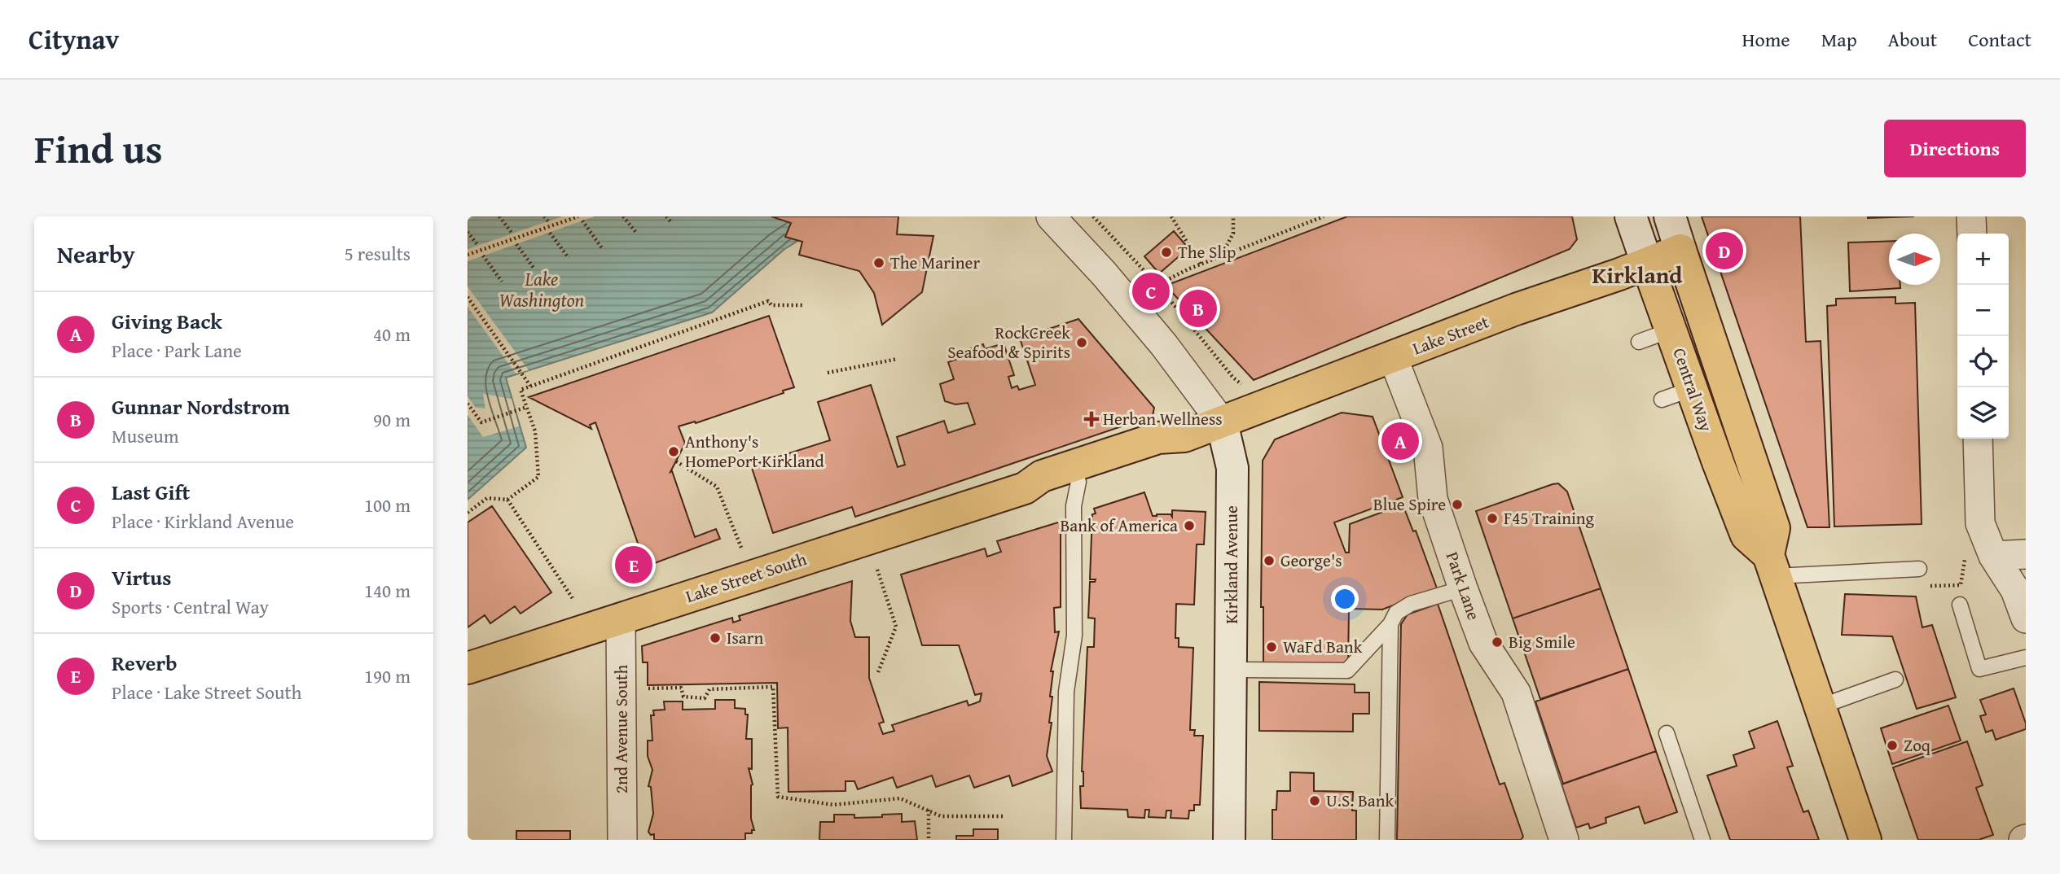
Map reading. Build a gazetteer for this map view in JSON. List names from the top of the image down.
{
  "streets": {
    "main road": [
      "Lake Street",
      "Central Way",
      "Kirkland Avenue",
      "Lake Street South"
    ],
    "street": ["Park Lane", "2nd Avenue South"]
  },
  "crossings": [
    ["Lake Street", "Central Way"],
    ["Lake Street", "Kirkland Avenue"],
    ["Lake Street", "Lake Street South"],
    ["Lake Street", "Park Lane"],
    ["Kirkland Avenue", "Lake Street South"],
    ["Lake Street South", "2nd Avenue South"]
  ],
  "districts": ["Kirkland"],
  "water": ["Lake Washington"],
  "places": {
    "other": [
      "The Slip",
      "The Mariner",
      "RockCreek Seafood & Spirits",
      "Anthony's HomePort Kirkland",
      "Blue Spire",
      "F45 Training",
      "Bank of America",
      "George's",
      "Isarn",
      "Big Smile",
      "WaFd Bank",
      "Zoq",
      "U.S. Bank"
    ],
    "health": ["Herban Wellness"]
  },
  "north": "right",
  "page": {
    "header": "Citynav",
    "nav": [
      "Home",
      "Map",
      "About",
      "Contact"
    ],
    "title": "Find us",
    "buttons": "Directions",
    "heading": ["Nearby", "5 results"],
    "pins": [
      "D",
      "C",
      "B",
      "A",
      "E"
    ],
    "map_buttons": ["+", "−"],
    "list": [
      {
        "mark": "A",
        "name": "Giving Back",
        "note": "Place · Park Lane",
        "value": "40 m"
      },
      {
        "mark": "B",
        "name": "Gunnar Nordstrom",
        "note": "Museum",
        "value": "90 m"
      },
      {
        "mark": "C",
        "name": "Last Gift",
        "note": "Place · Kirkland Avenue",
        "value": "100 m"
      },
      {
        "mark": "D",
        "name": "Virtus",
        "note": "Sports · Central Way",
        "value": "140 m"
      },
      {
        "mark": "E",
        "name": "Reverb",
        "note": "Place · Lake Street South",
        "value": "190 m"
      }
    ]
  }
}
